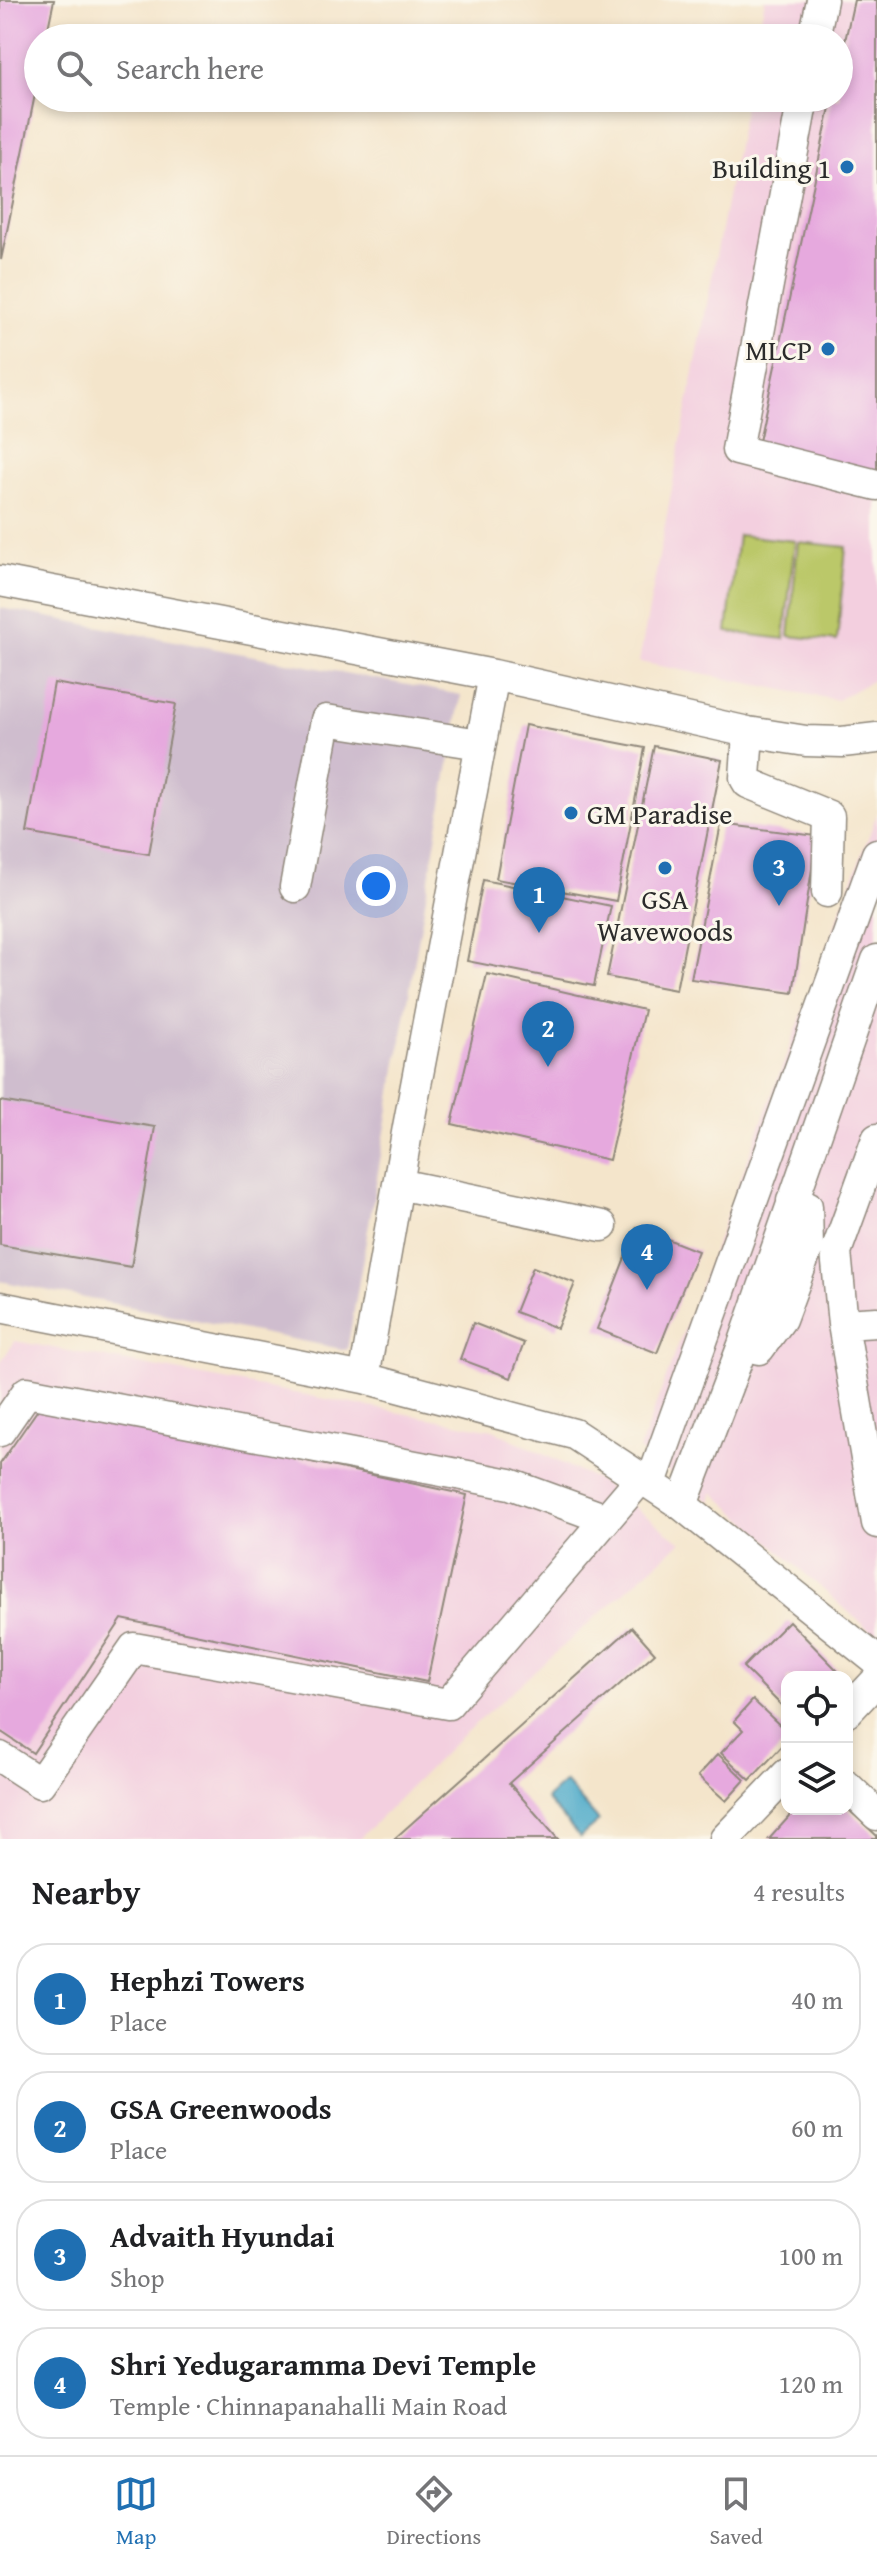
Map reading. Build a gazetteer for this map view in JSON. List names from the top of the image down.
{
  "places": [
    "Building 1",
    "MLCP",
    "GM Paradise",
    "GSA Wavewoods"
  ],
  "page": {
    "search": "Search here",
    "pins": [
      "3",
      "1",
      "2",
      "4"
    ],
    "heading": ["Nearby", "4 results"],
    "list": [
      {
        "mark": "1",
        "name": "Hephzi Towers",
        "note": "Place",
        "value": "40 m"
      },
      {
        "mark": "2",
        "name": "GSA Greenwoods",
        "note": "Place",
        "value": "60 m"
      },
      {
        "mark": "3",
        "name": "Advaith Hyundai",
        "note": "Shop",
        "value": "100 m"
      },
      {
        "mark": "4",
        "name": "Shri Yedugaramma Devi Temple",
        "note": "Temple · Chinnapanahalli Main Road",
        "value": "120 m"
      }
    ],
    "nav": ["Map", "Directions", "Saved"]
  }
}
